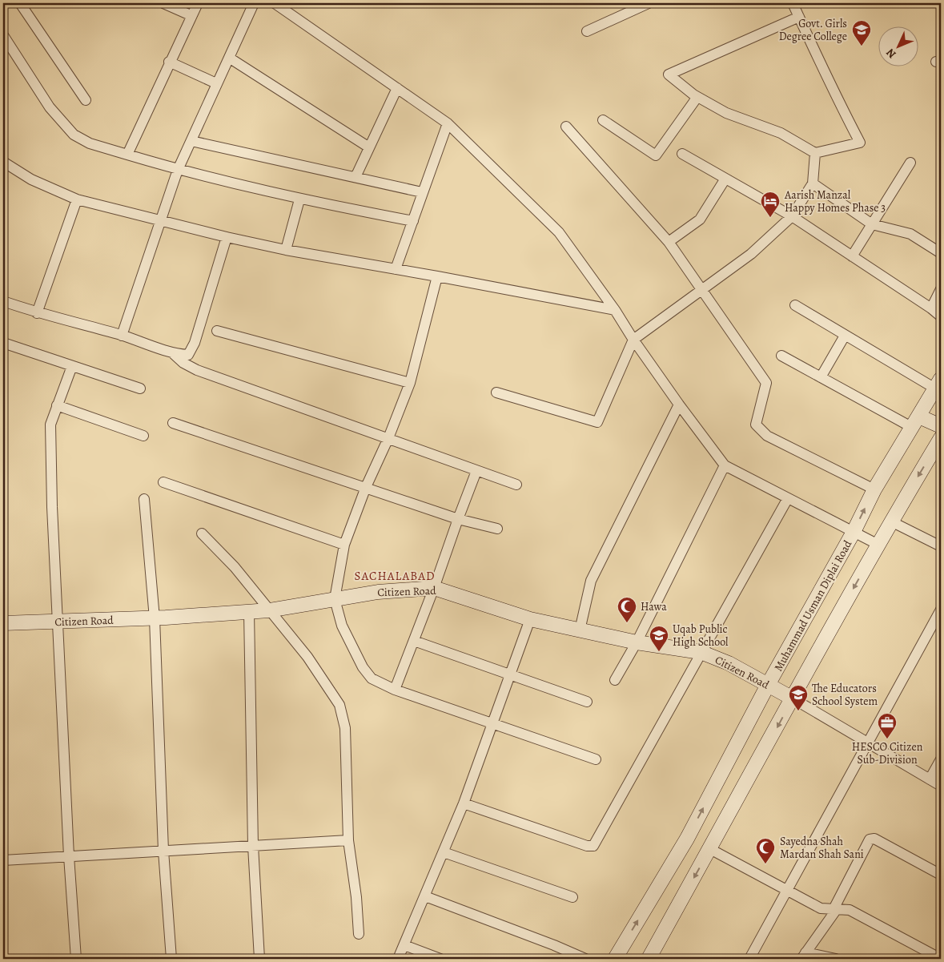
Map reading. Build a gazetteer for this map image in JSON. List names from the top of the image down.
{
  "streets": {
    "street": ["Citizen Road", "Muhammad Usman Diplai Road"]
  },
  "crossings": [
    ["Citizen Road", "Muhammad Usman Diplai Road"]
  ],
  "districts": ["SACHALABAD"],
  "places": {
    "school or university": ["Govt. Girls Degree College", "Uqab Public High School", "The Educators School System"],
    "hotel": ["Aarish Manzal Happy Homes Phase 3"],
    "mosque": ["Hawa", "Sayedna Shah Mardan Shah Sani"],
    "office": ["HESCO Citizen Sub-Division"]
  },
  "north": "bottom left"
}
